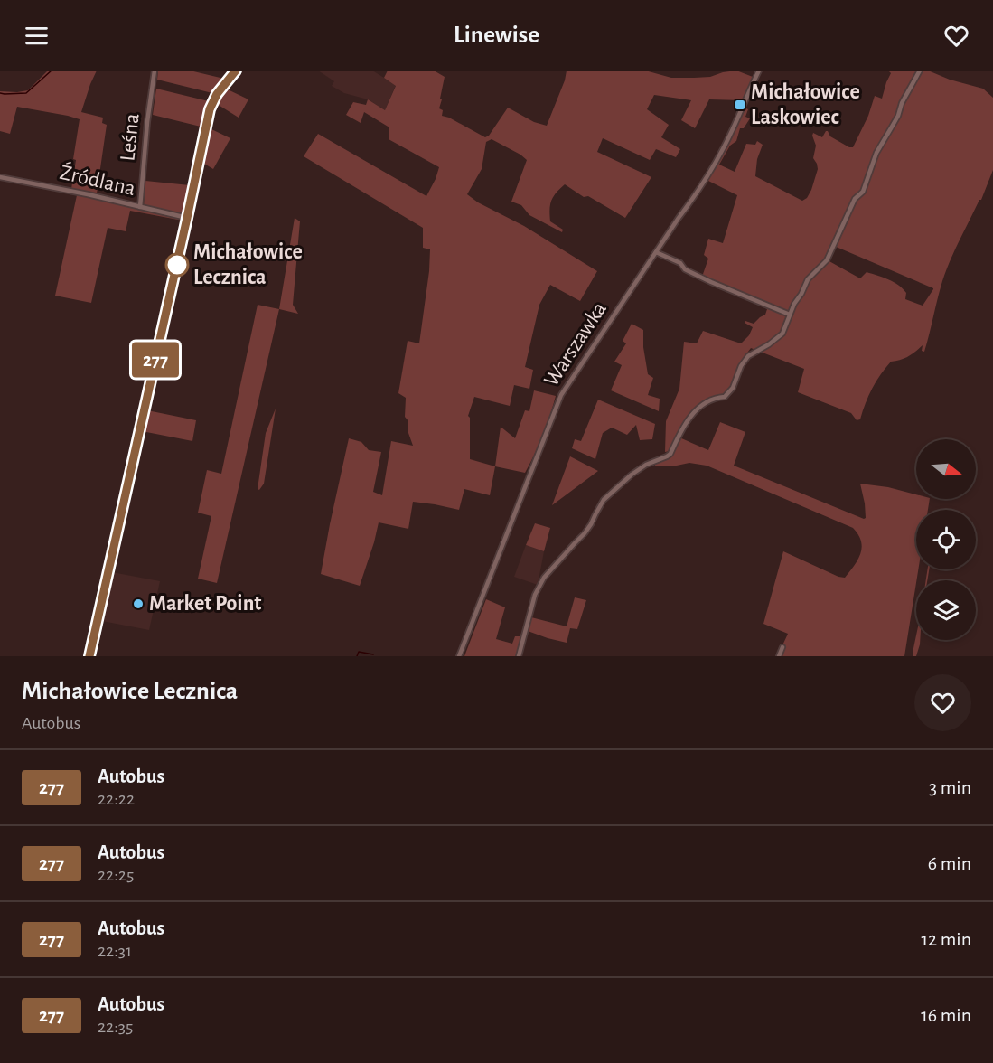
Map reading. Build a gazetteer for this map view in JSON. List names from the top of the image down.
{
  "streets": {
    "street": ["Leśna", "Źródlana", "Warszawka"]
  },
  "crossings": [
    ["Leśna", "Źródlana"]
  ],
  "places": {
    "transit": ["Michałowice Laskowiec"],
    "other": ["Michałowice Lecznica", "Market Point"]
  },
  "lines": ["bus line 277"],
  "north": "right",
  "page": {
    "header": "Linewise",
    "on_map": "277",
    "heading": ["Michałowice Lecznica", "Autobus"],
    "list": [
      {
        "mark": "277",
        "name": "Autobus",
        "note": "22:22",
        "value": "3 min"
      },
      {
        "mark": "277",
        "name": "Autobus",
        "note": "22:25",
        "value": "6 min"
      },
      {
        "mark": "277",
        "name": "Autobus",
        "note": "22:31",
        "value": "12 min"
      },
      {
        "mark": "277",
        "name": "Autobus",
        "note": "22:35",
        "value": "16 min"
      }
    ]
  }
}
